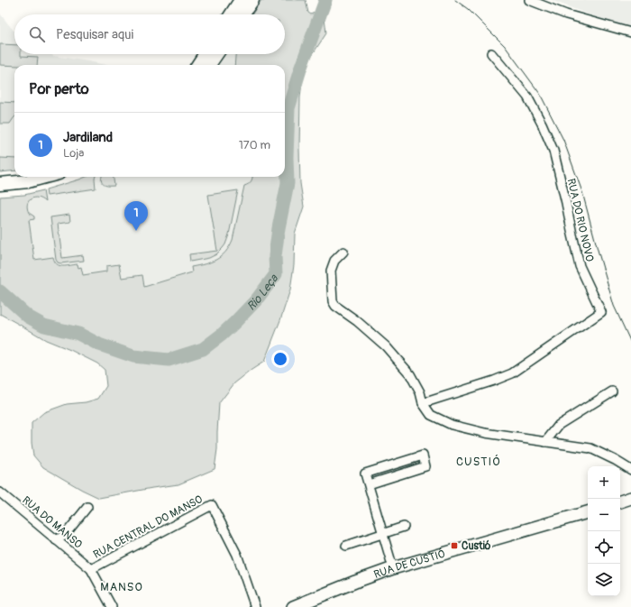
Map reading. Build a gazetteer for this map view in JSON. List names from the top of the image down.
{
  "streets": {
    "main road": ["RUA DE CUSTIÓ"],
    "street": ["RUA DO RIO NOVO", "RUA DO MANSO", "RUA CENTRAL DO MANSO"]
  },
  "crossings": [
    ["RUA DO MANSO", "RUA CENTRAL DO MANSO"]
  ],
  "districts": ["CUSTIÓ", "MANSO"],
  "water": ["Rio Leça"],
  "places": {
    "transit": ["Custió"]
  },
  "page": {
    "search": "Pesquisar aqui",
    "heading": "Por perto",
    "list": [
      {
        "mark": "1",
        "name": "Jardiland",
        "note": "Loja",
        "value": "170 m"
      }
    ],
    "pins": "1",
    "map_buttons": ["+", "−"]
  }
}
